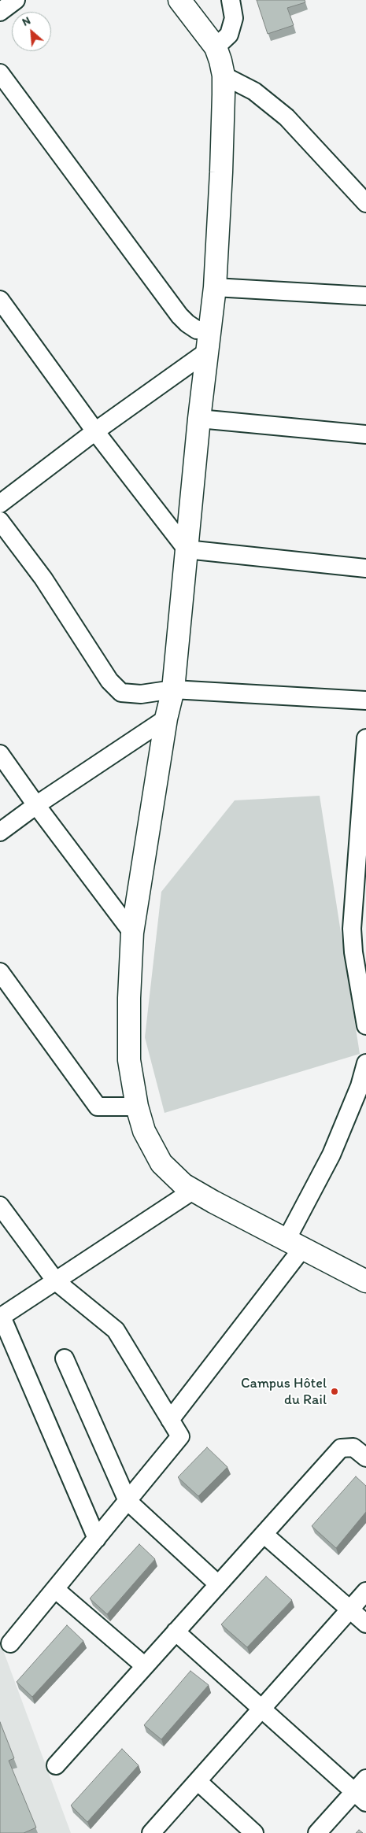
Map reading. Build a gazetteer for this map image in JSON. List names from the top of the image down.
{
  "places": ["Campus Hôtel du Rail"],
  "north": "top left"
}
